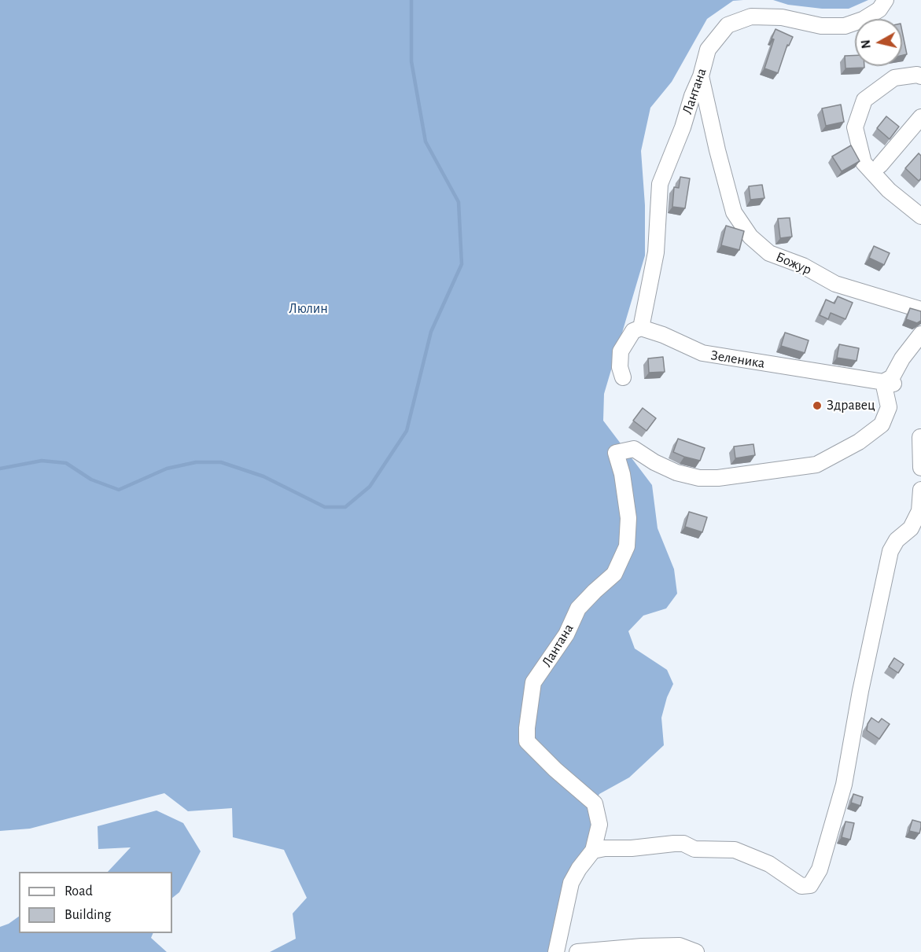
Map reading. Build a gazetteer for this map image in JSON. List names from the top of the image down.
{
  "streets": {
    "street": ["Лантана", "Божур", "Зеленика"]
  },
  "crossings": [
    ["Лантана", "Божур"],
    ["Лантана", "Зеленика"]
  ],
  "parks": ["Люлин"],
  "places": ["Здравец"],
  "legend": ["Road", "Building"],
  "north": "left"
}
